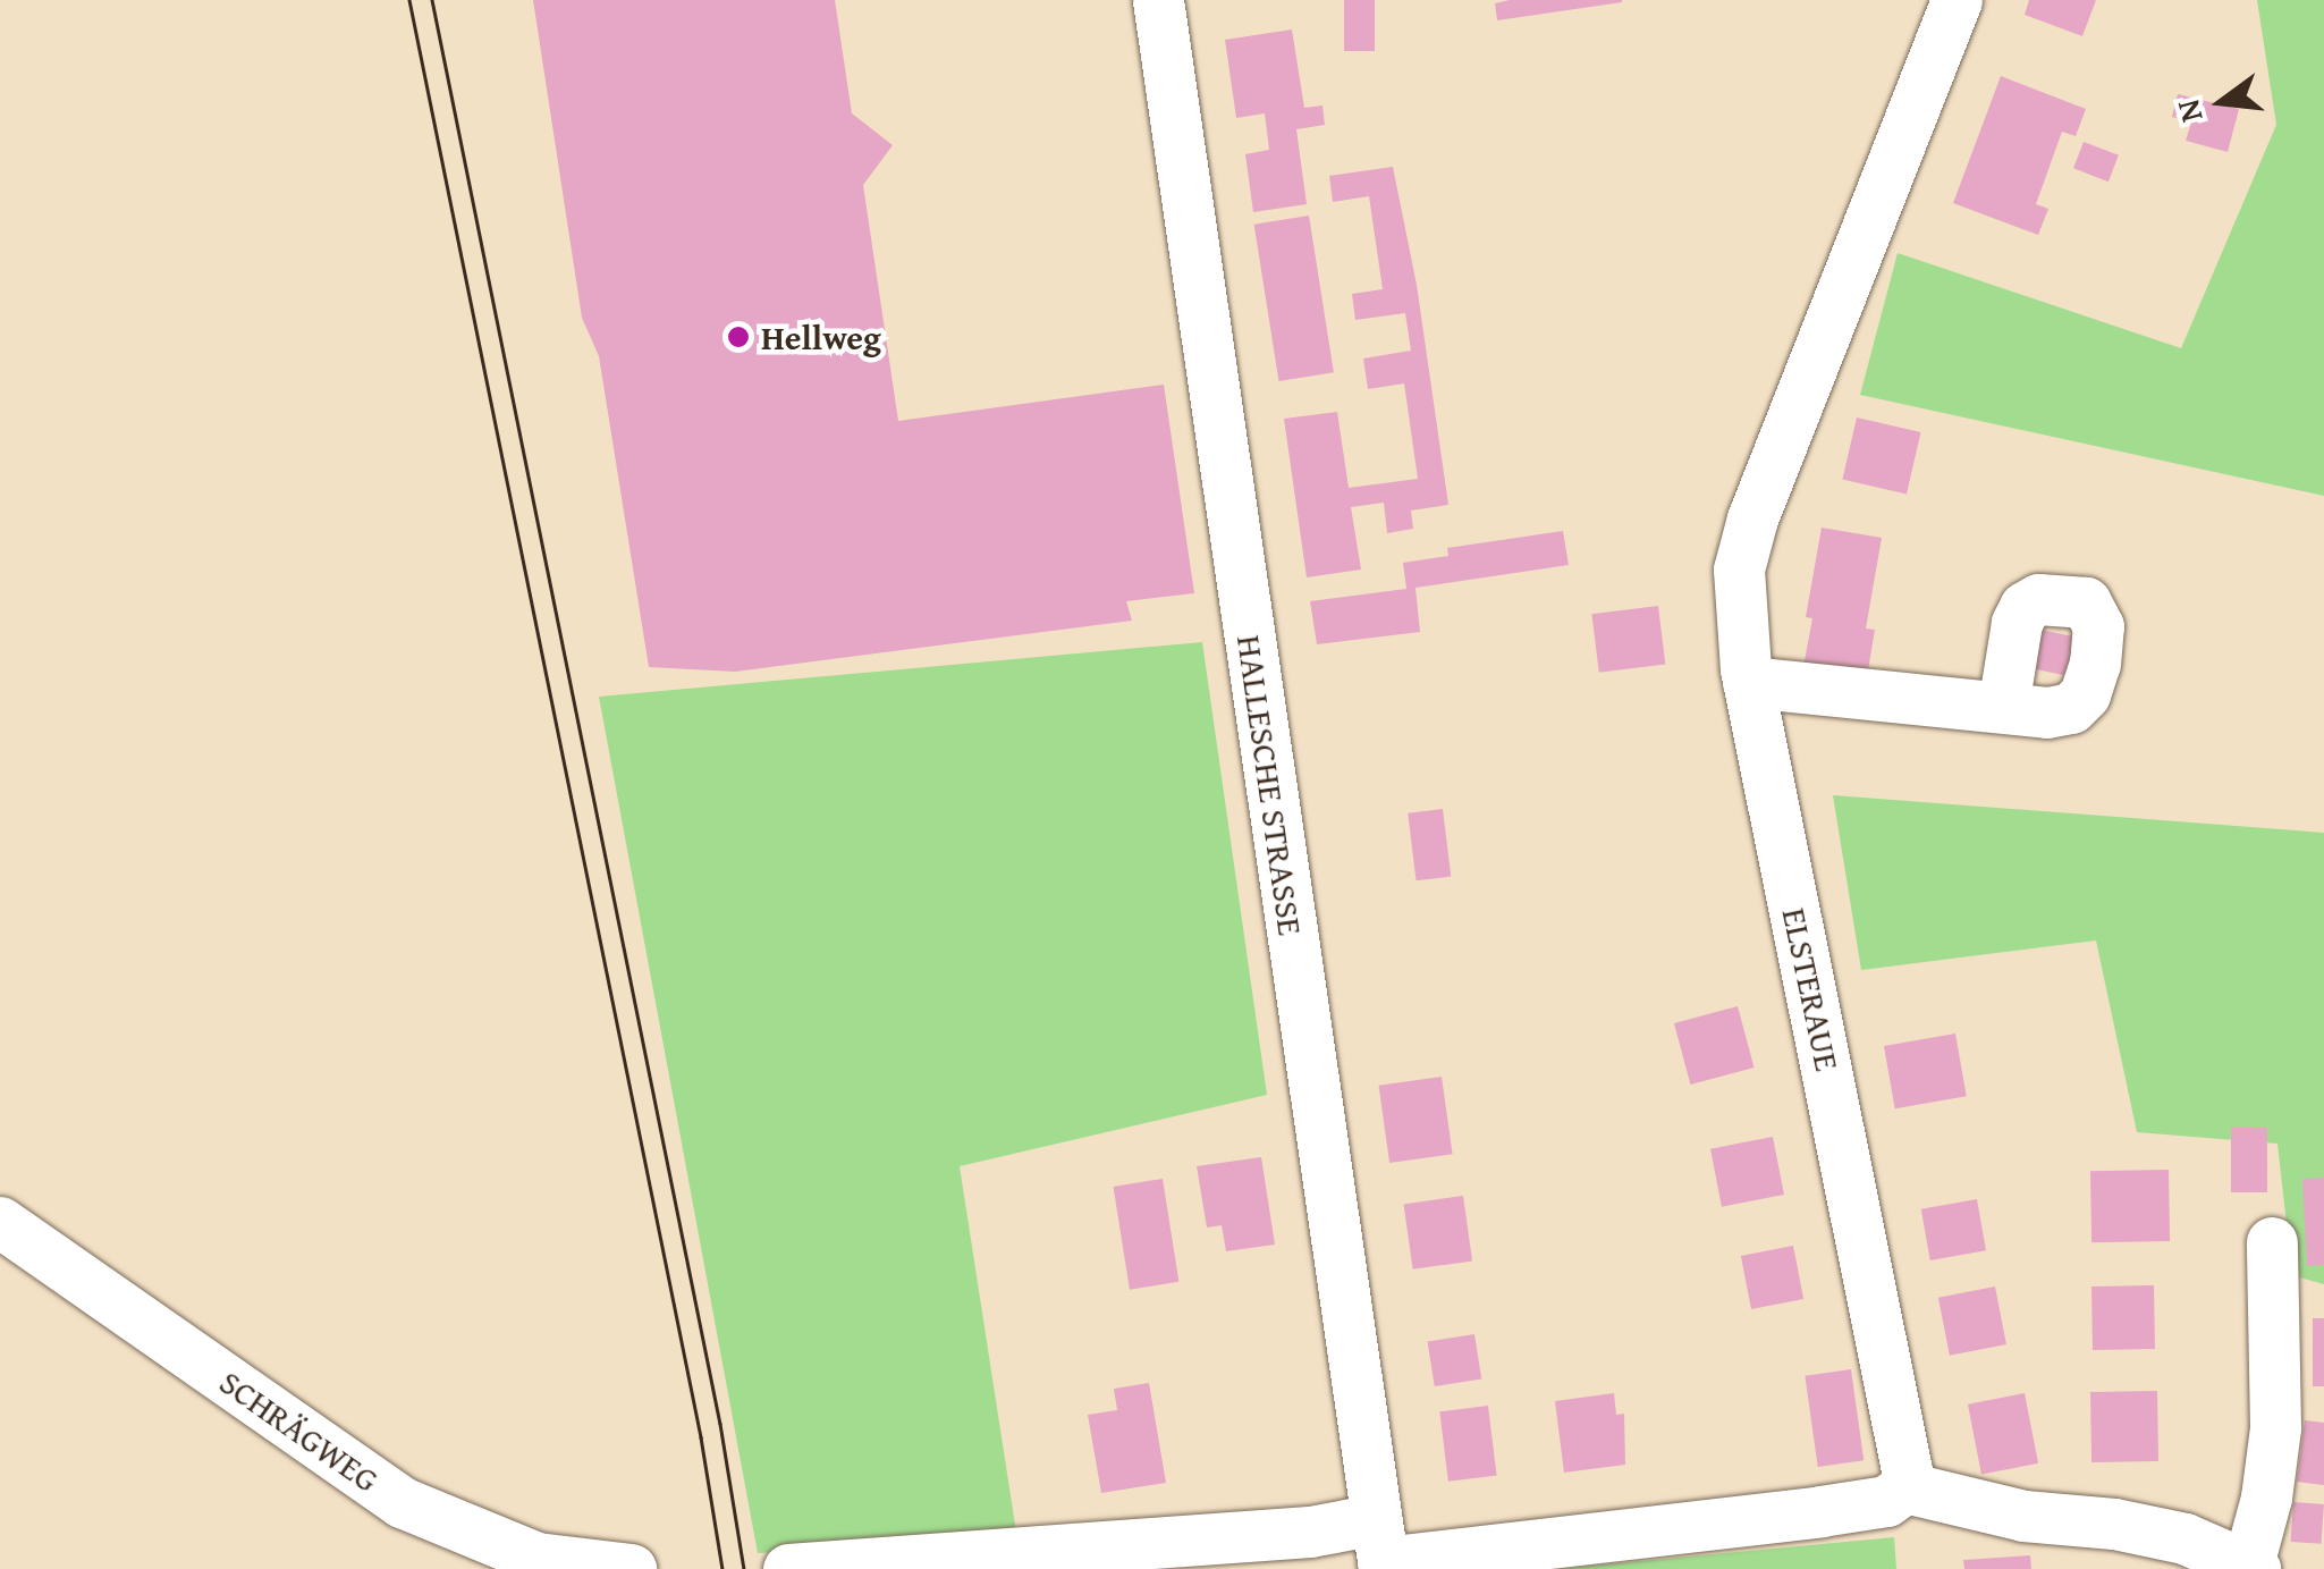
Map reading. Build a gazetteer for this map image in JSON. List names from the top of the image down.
{
  "streets": {
    "street": ["HALLESCHE STRASSE", "ELSTERAUE", "SCHRÄGWEG"]
  },
  "places": ["Hellweg"],
  "north": "left"
}
